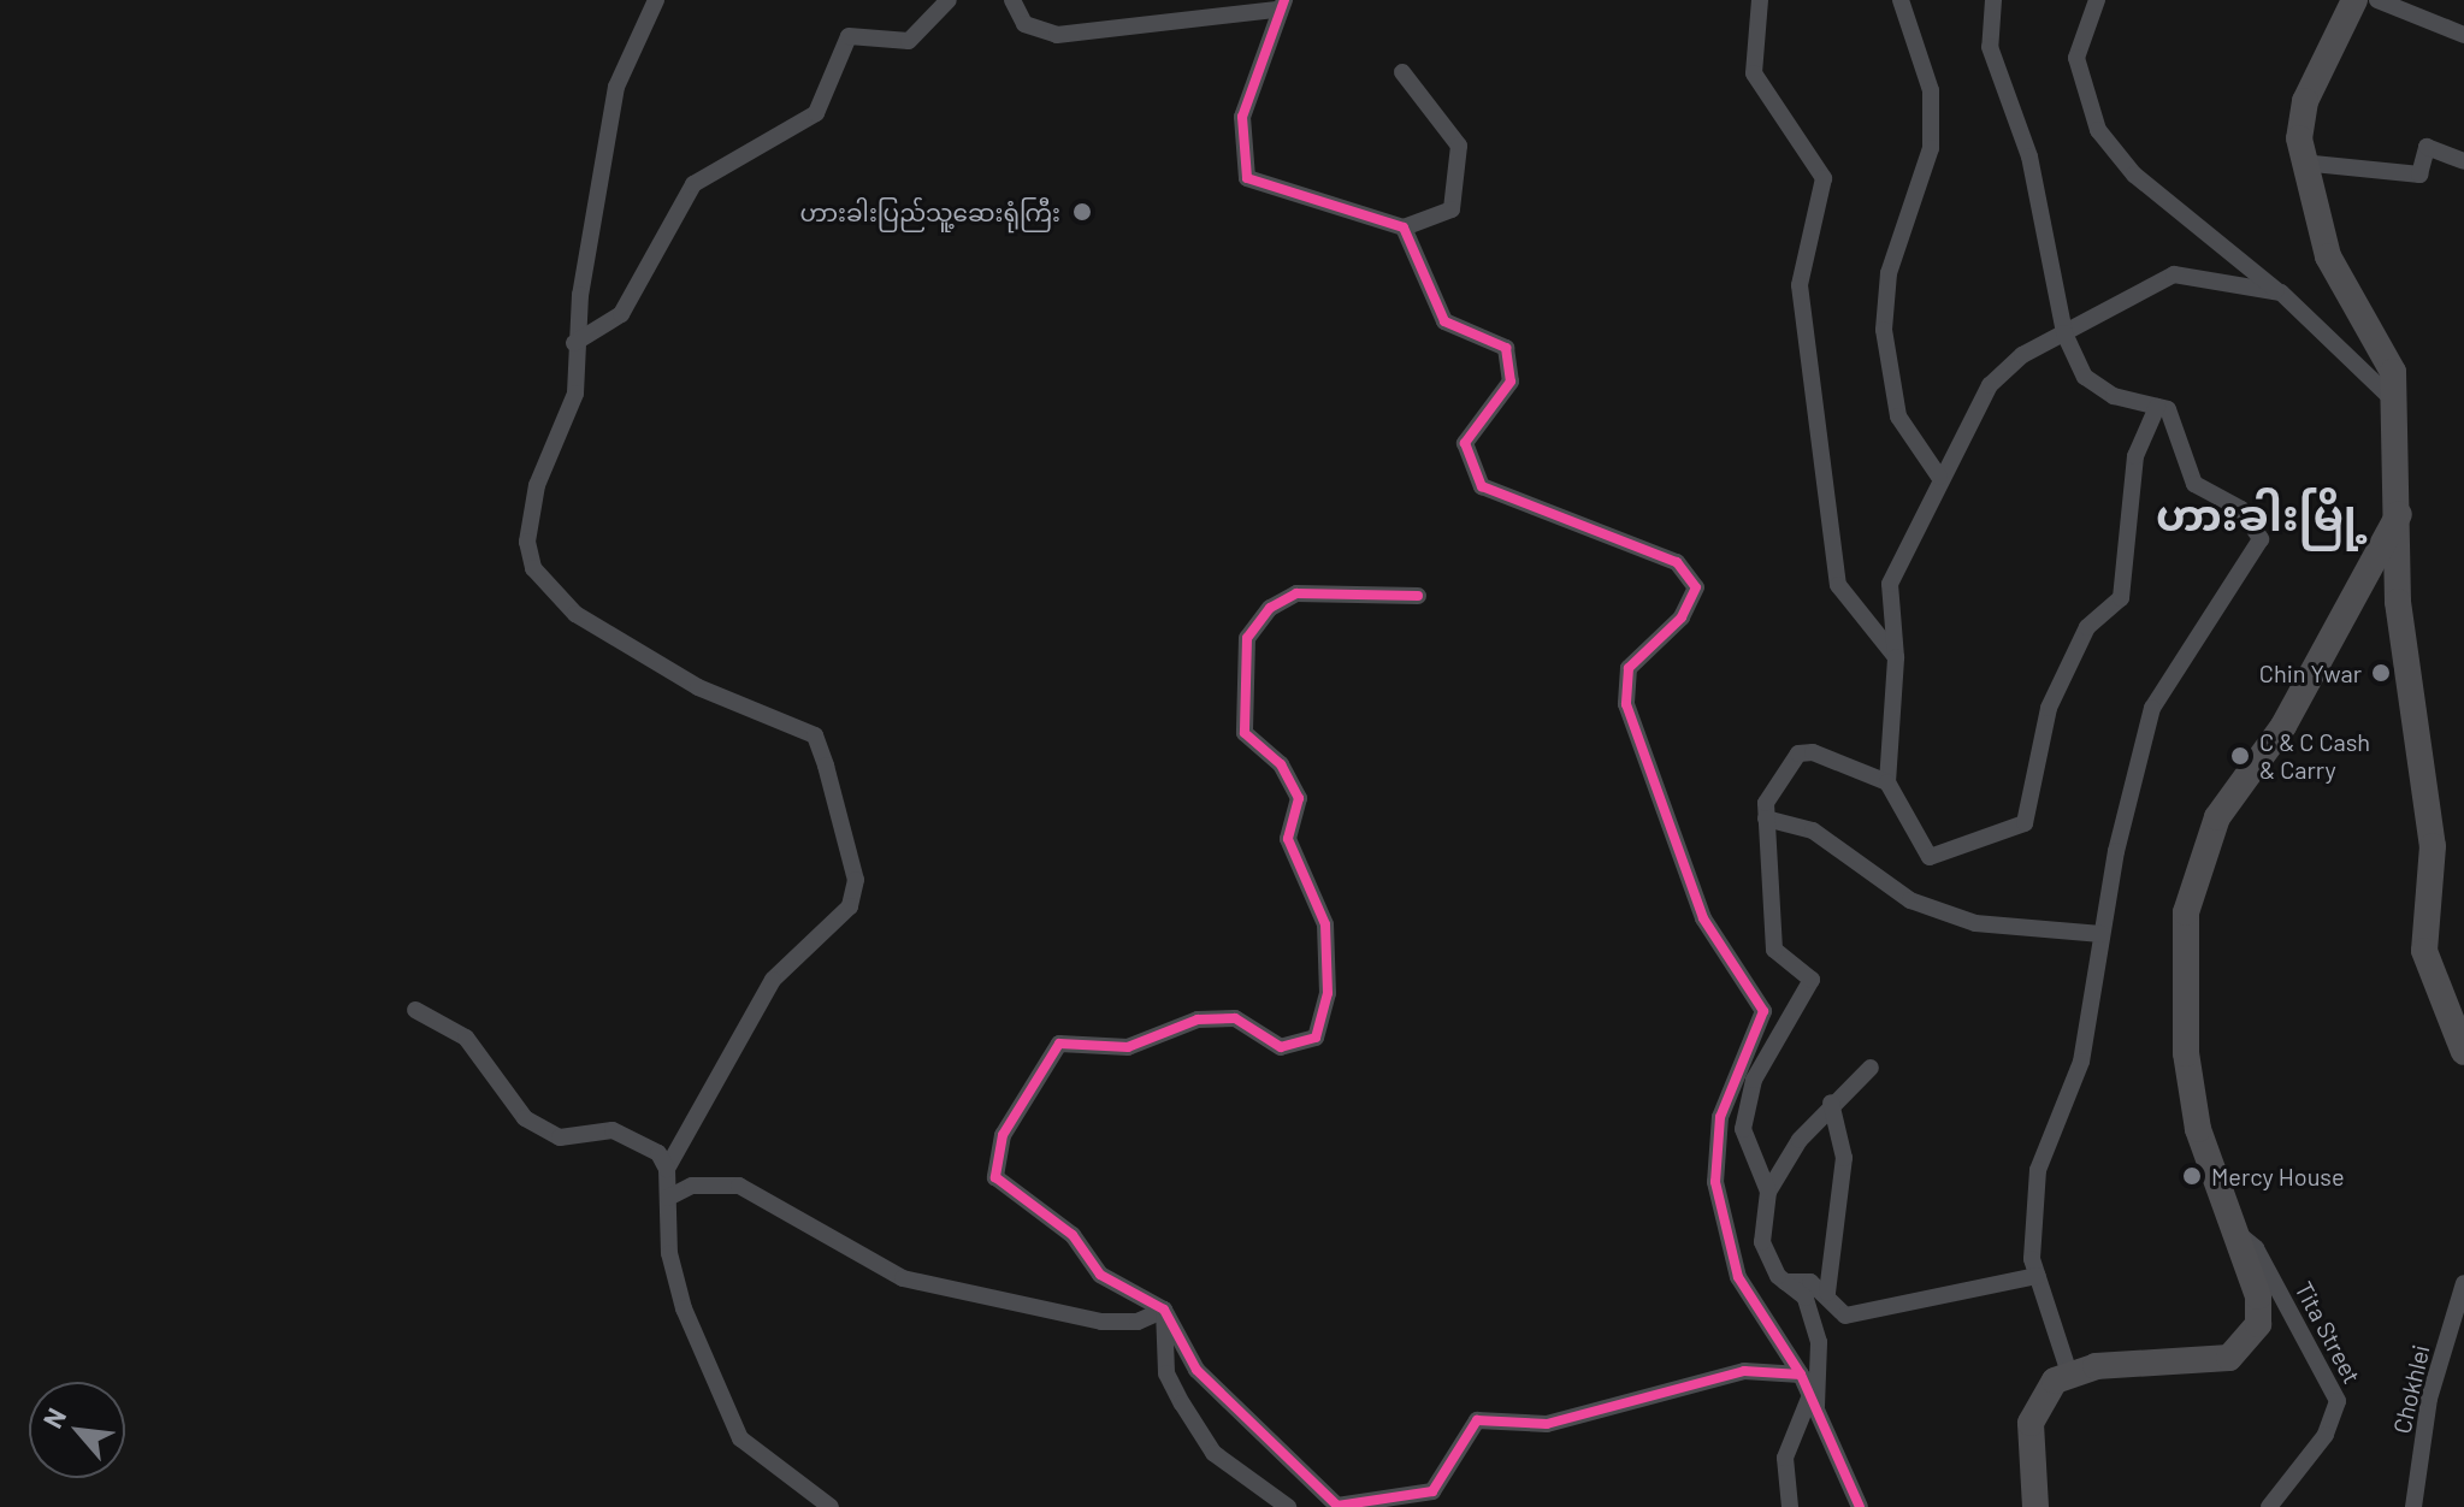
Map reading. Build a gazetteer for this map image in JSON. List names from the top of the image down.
{
  "streets": {
    "street": ["Tita Street", "Chokhlei"]
  },
  "districts": ["ဟားခါးမြို့"],
  "places": [
    "ဟားခါးပြည်သူ့ဆေးရုံကြီး",
    "Chin Ywar",
    "C & C Cash & Carry",
    "Mercy House"
  ],
  "north": "top left"
}
